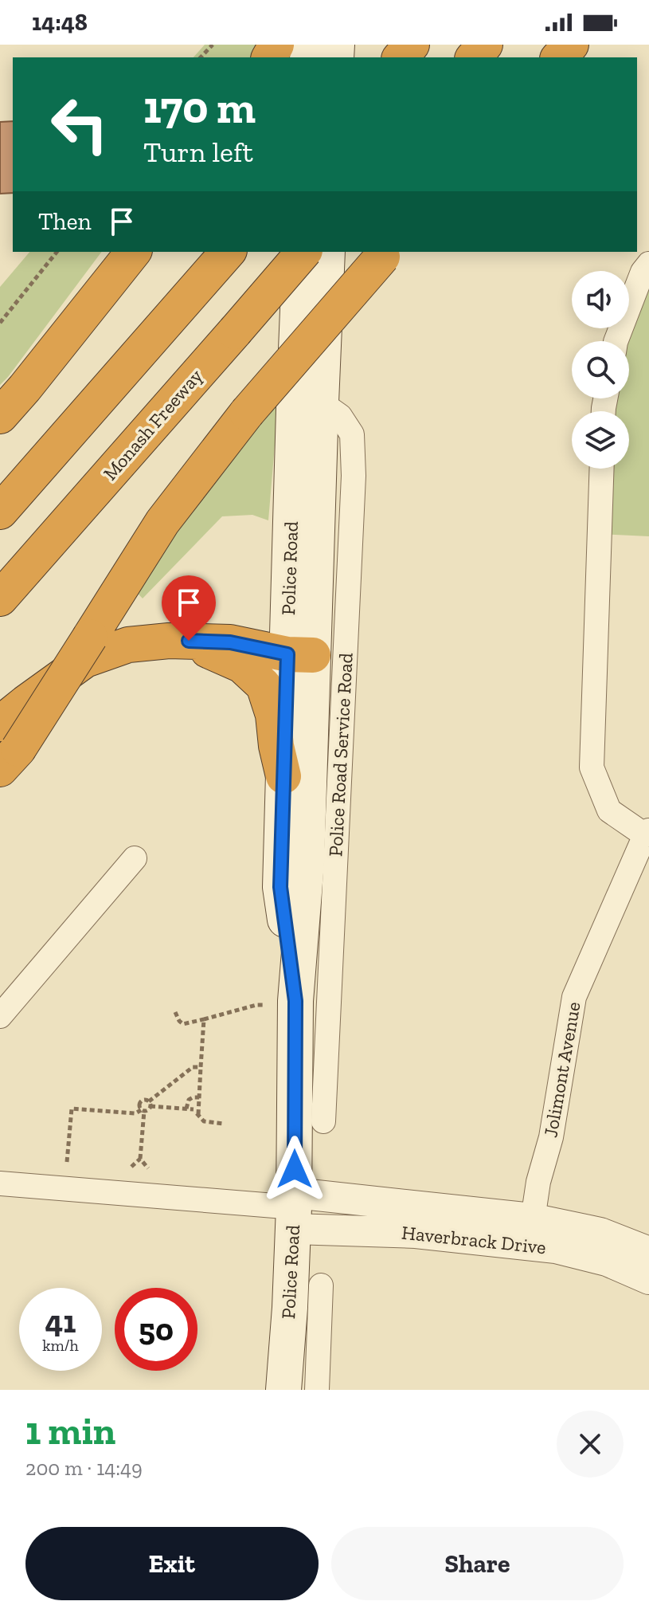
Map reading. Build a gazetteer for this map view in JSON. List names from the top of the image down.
{
  "streets": {
    "highway": ["Monash Freeway"],
    "main road": ["Police Road"],
    "street": ["Police Road Service Road", "Jolimont Avenue", "Haverbrack Drive"]
  },
  "crossings": [
    ["Police Road", "Police Road Service Road"],
    ["Police Road", "Haverbrack Drive"],
    ["Jolimont Avenue", "Haverbrack Drive"]
  ],
  "page": {
    "status": "14:48",
    "turn": ["170 m", "Turn left"],
    "then": "Then",
    "speed": "41 km/h",
    "limit": "50",
    "heading": ["1 min", "200 m · 14:49"],
    "buttons": ["Exit", "Share"]
  }
}
